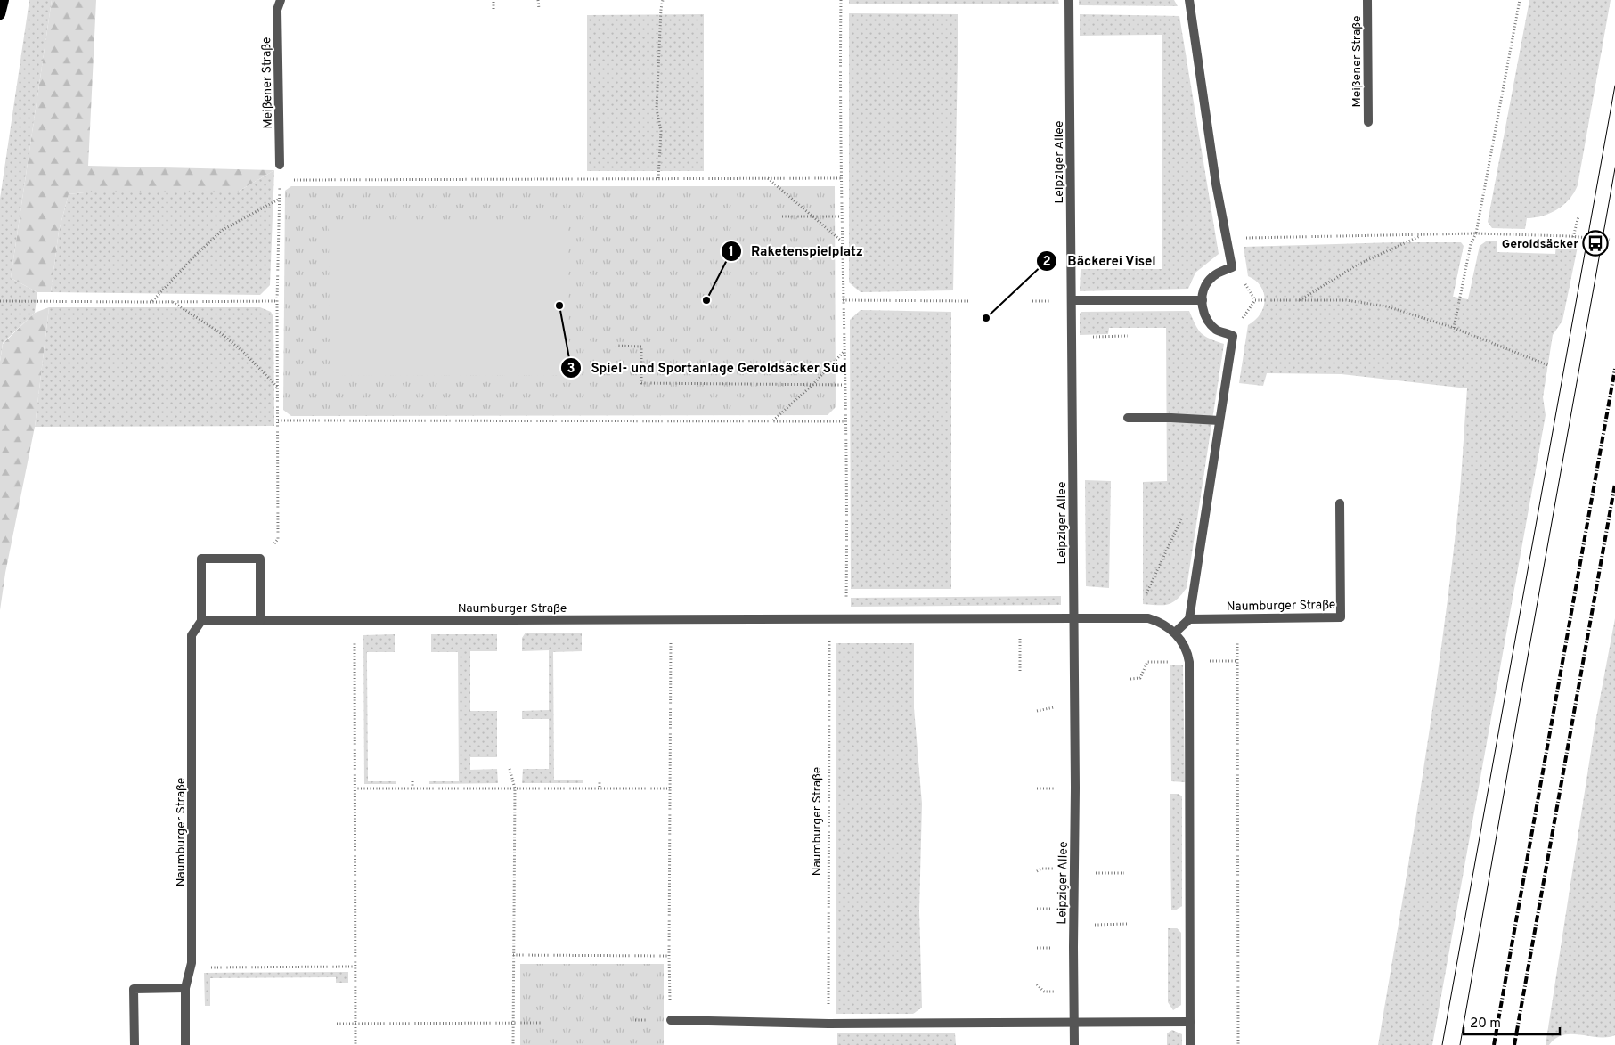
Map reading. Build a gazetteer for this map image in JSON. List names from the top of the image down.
{
  "streets": {
    "street": ["Meißener Straße", "Leipziger Allee", "Naumburger Straße"]
  },
  "crossings": [
    ["Leipziger Allee", "Naumburger Straße"]
  ],
  "places": {
    "bus stop": ["Geroldsäcker"],
    "other": ["Raketenspielplatz", "Spiel- und Sportanlage Geroldsäcker Süd", "Bäckerei Visel"]
  },
  "scale_bar": "20 m"
}
